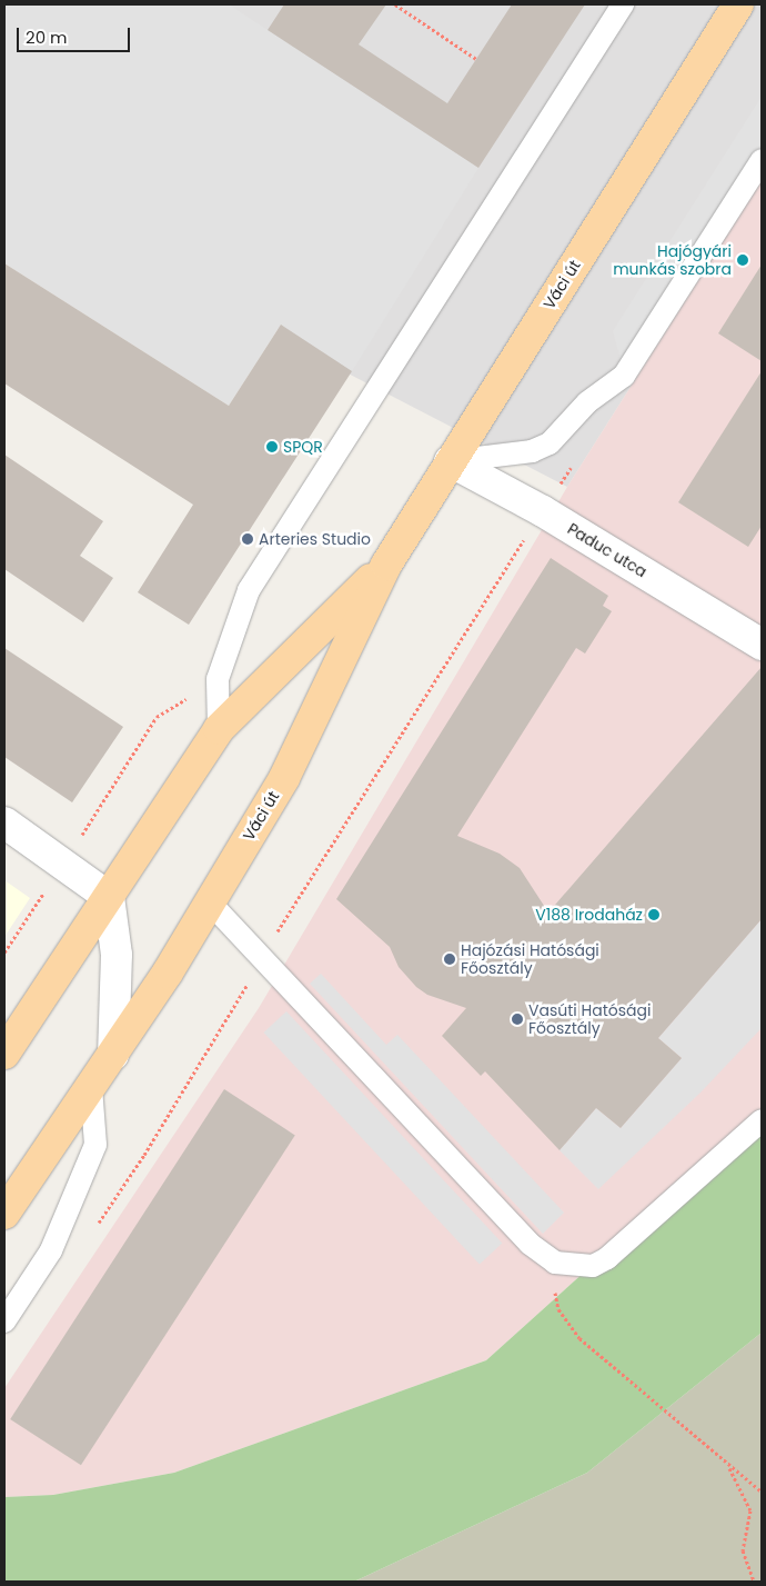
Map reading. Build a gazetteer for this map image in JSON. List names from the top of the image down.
{
  "streets": {
    "main road": ["Váci út"],
    "street": ["Paduc utca"]
  },
  "crossings": [
    ["Váci út", "Paduc utca"]
  ],
  "places": [
    "Hajógyári munkás szobra",
    "SPQR",
    "Arteries Studio",
    "V188 Irodaház",
    "Hajózási Hatósági Főosztály",
    "Vasúti Hatósági Főosztály"
  ],
  "scale_bar": "20 m"
}
